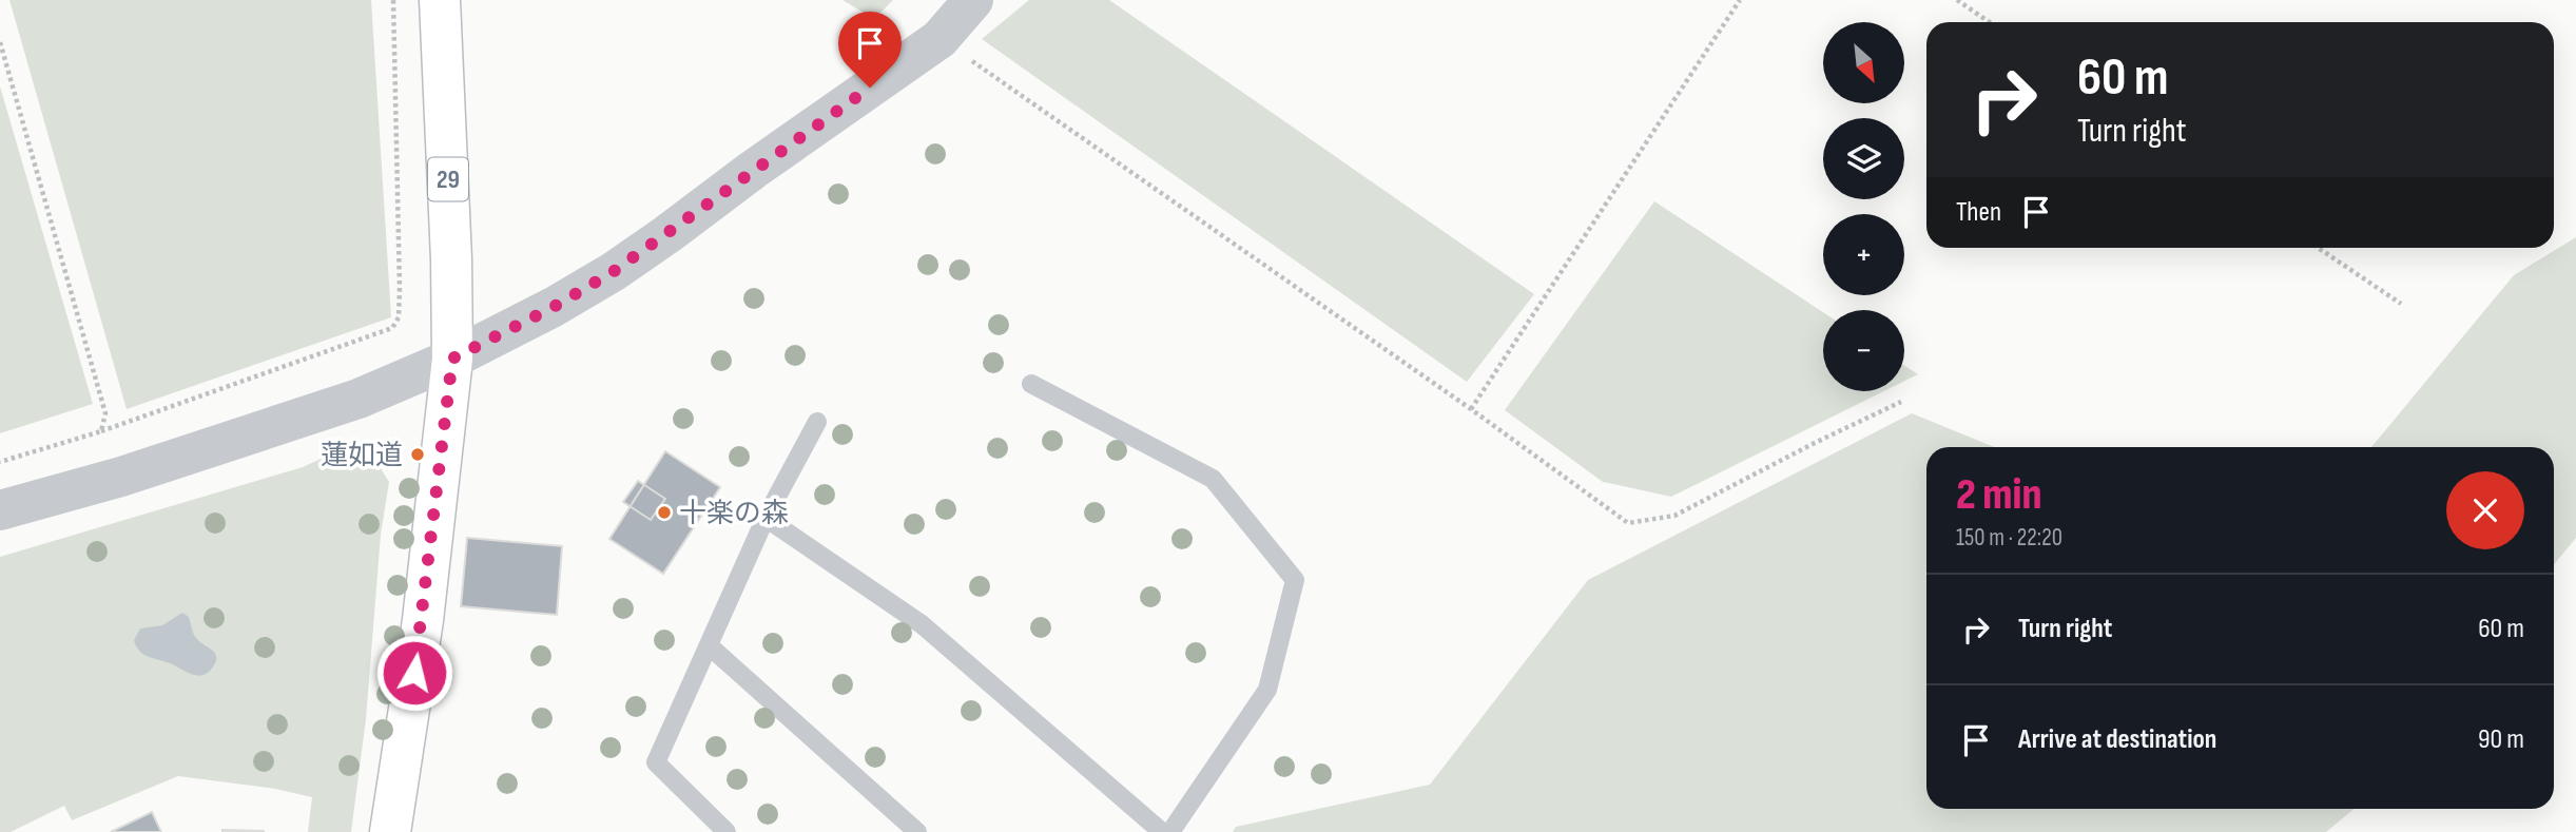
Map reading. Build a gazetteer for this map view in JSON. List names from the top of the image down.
{
  "streets": {
    "main road": ["29"]
  },
  "places": ["蓮如道", "十楽の森"],
  "north": "bottom right",
  "page": {
    "map_buttons": ["+", "−"],
    "turn": ["60 m", "Turn right"],
    "then": "Then",
    "heading": ["2 min", "150 m · 22:20"],
    "list": [
      {
        "name": "Turn right",
        "value": "60 m"
      },
      {
        "name": "Arrive at destination",
        "value": "90 m"
      }
    ]
  }
}
